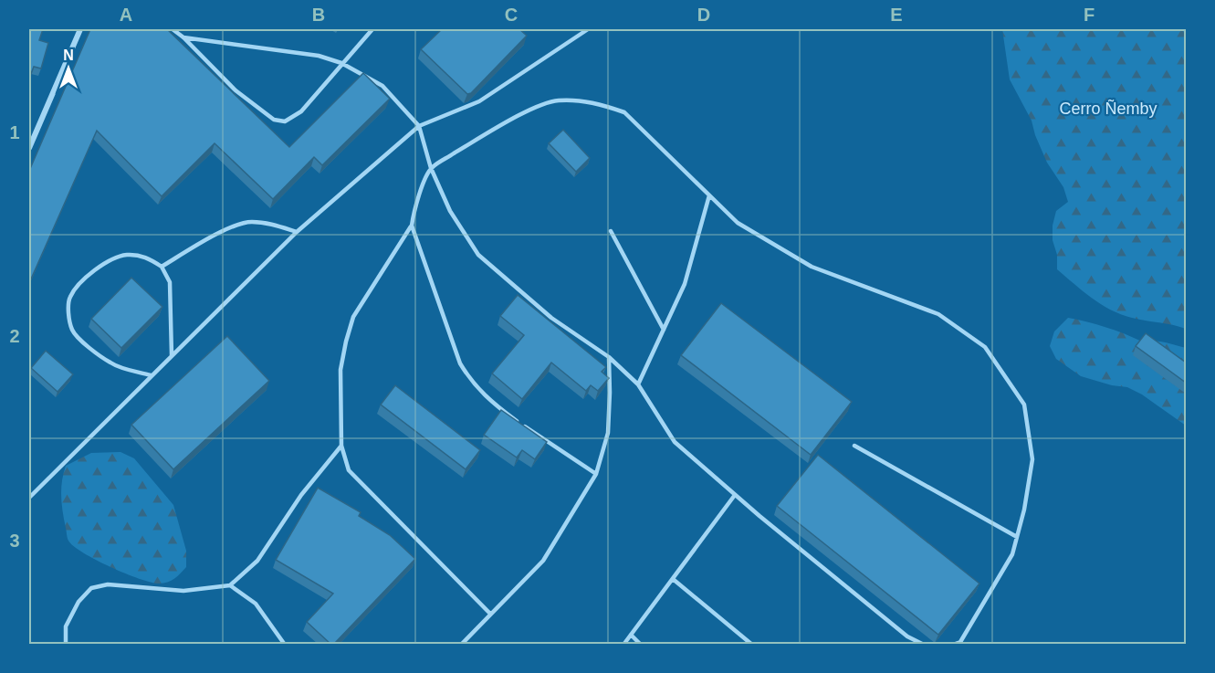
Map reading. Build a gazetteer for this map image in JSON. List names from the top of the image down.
{
  "parks": ["Cerro Ñemby"],
  "north": "top",
  "grid": {
    "columns": [
      "A",
      "B",
      "C",
      "D",
      "E",
      "F"
    ],
    "rows": ["1", "2", "3"]
  }
}
